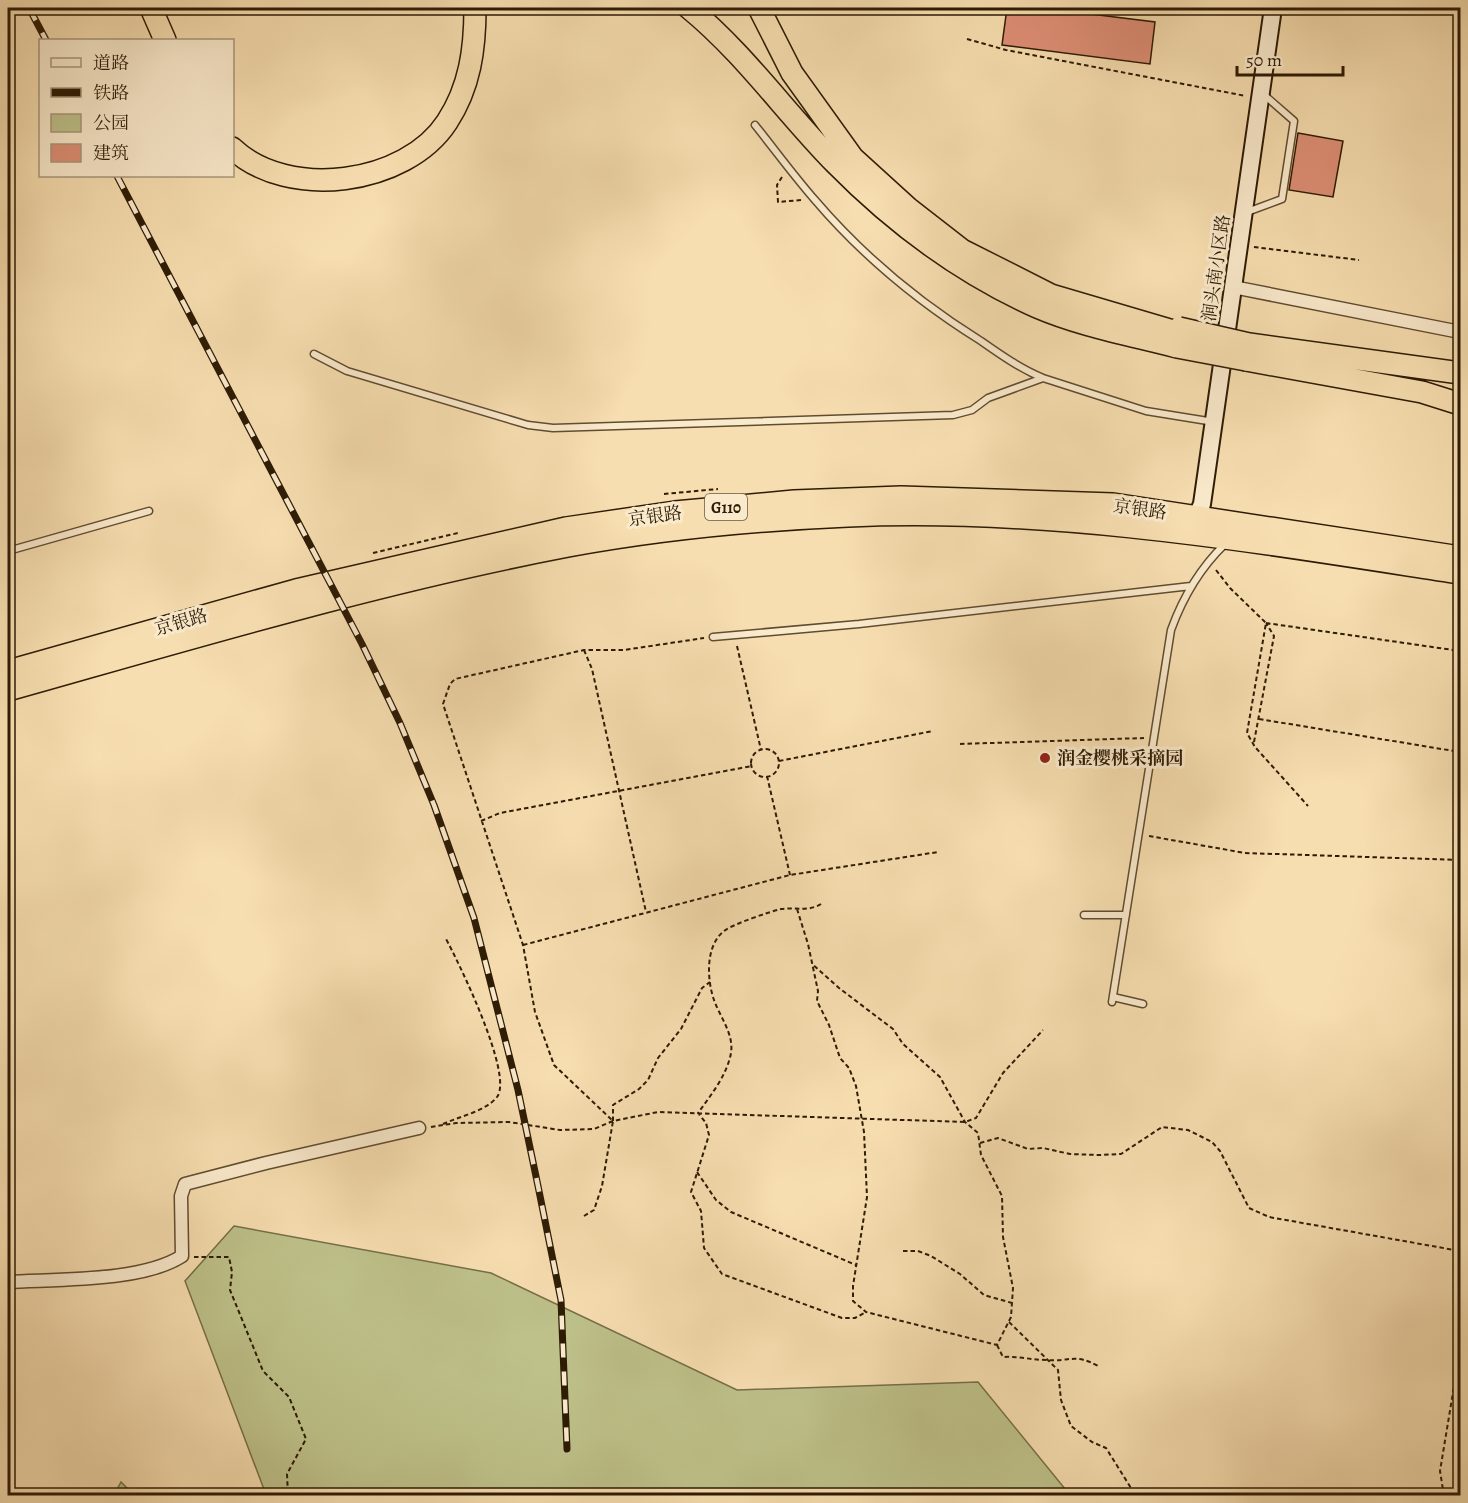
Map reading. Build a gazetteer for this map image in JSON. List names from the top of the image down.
{
  "streets": {
    "highway": ["G110", "京银路"],
    "street": ["涧头南小区路"]
  },
  "crossings": [
    ["涧头南小区路", "京银路"]
  ],
  "places": ["润金樱桃采摘园"],
  "legend": [
    "道路",
    "铁路",
    "公园",
    "建筑"
  ],
  "scale_bar": "50 m"
}
